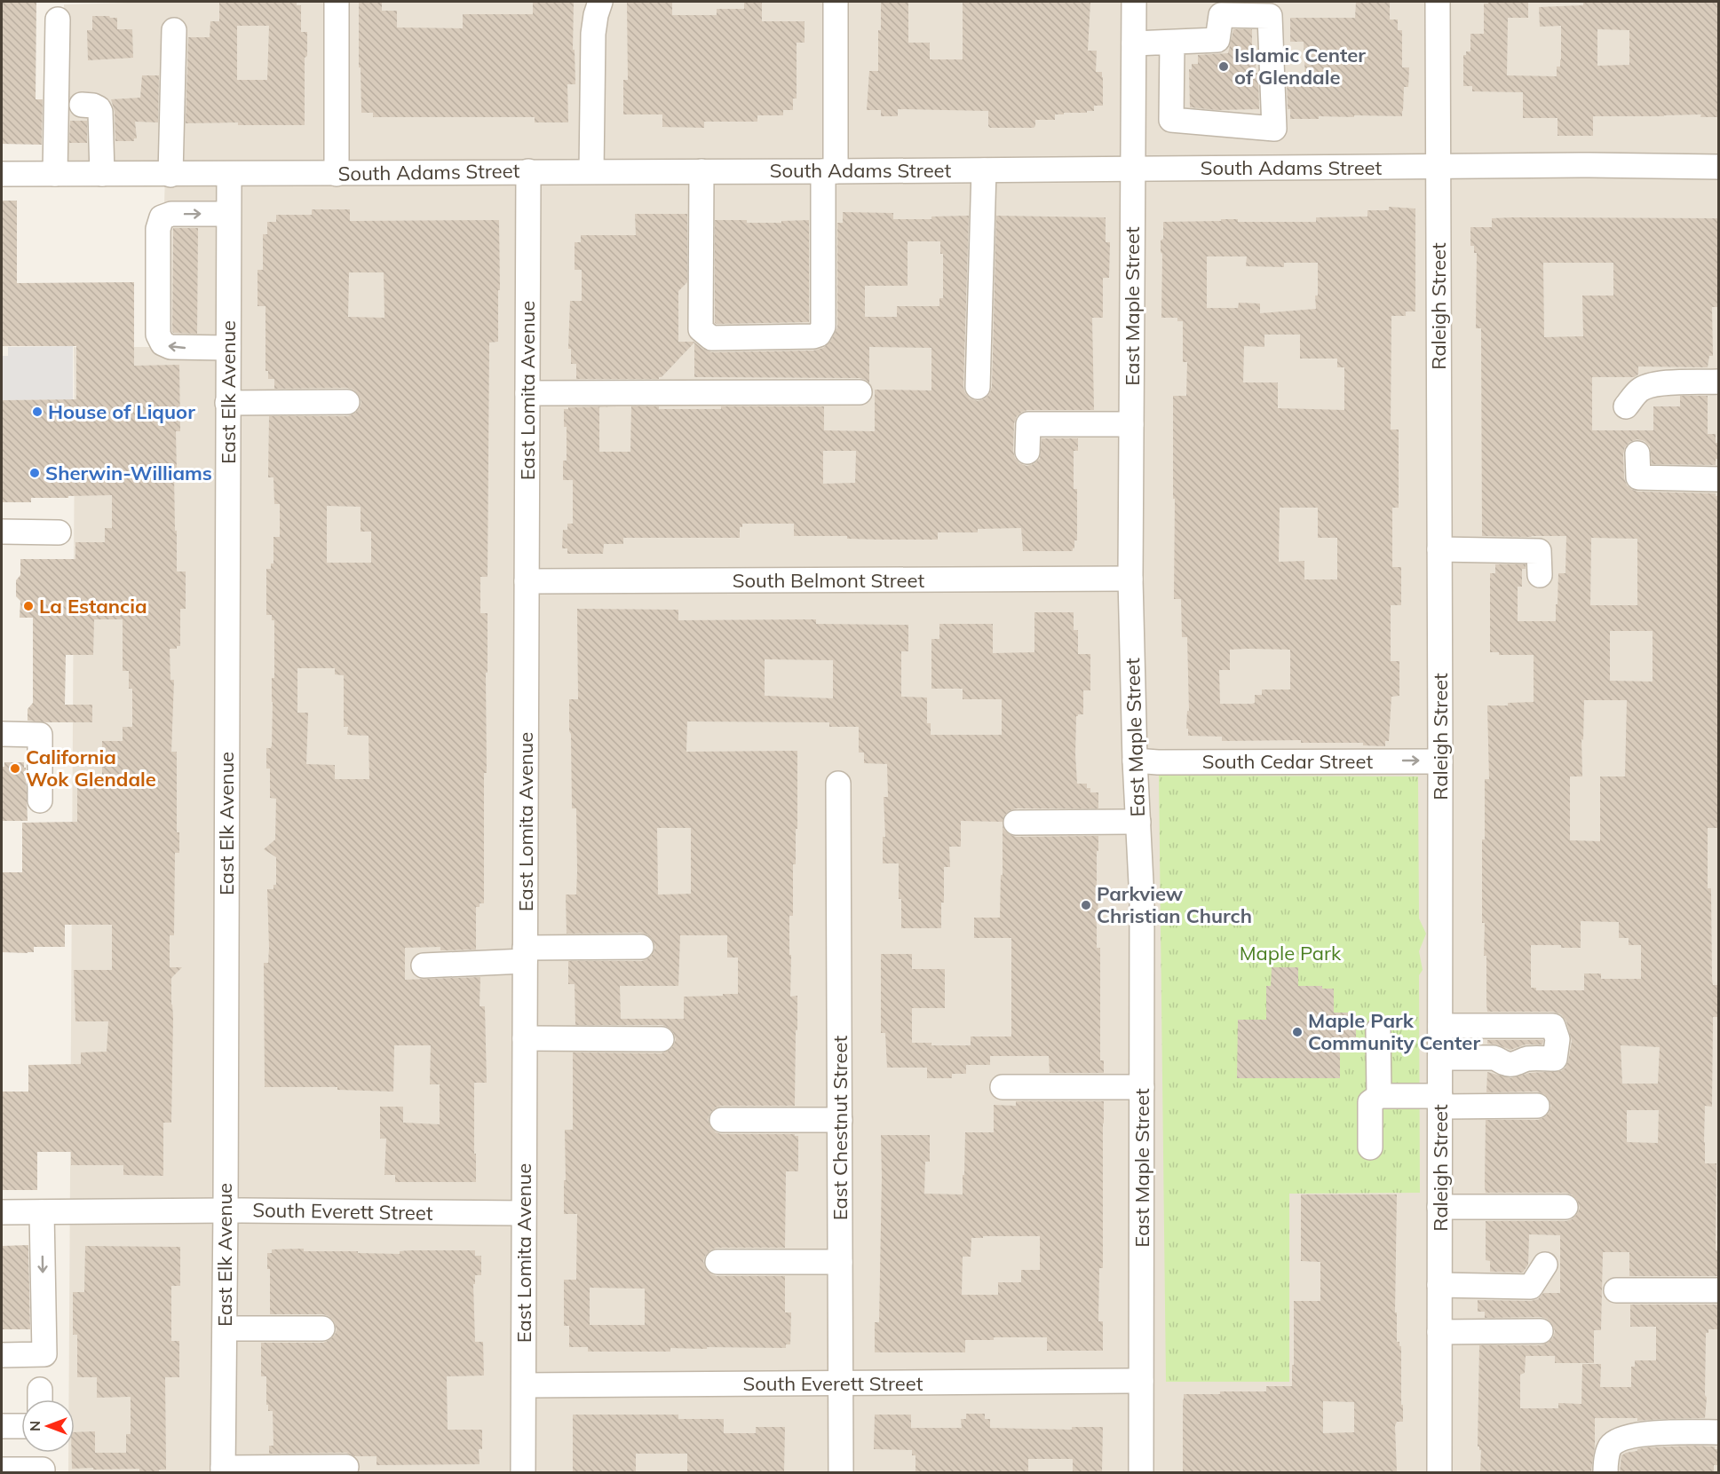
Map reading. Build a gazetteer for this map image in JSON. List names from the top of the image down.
{
  "streets": {
    "street": [
      "South Adams Street",
      "East Maple Street",
      "Raleigh Street",
      "East Lomita Avenue",
      "East Elk Avenue",
      "South Belmont Street",
      "South Cedar Street",
      "East Chestnut Street",
      "South Everett Street"
    ]
  },
  "crossings": [
    ["South Adams Street", "East Maple Street"],
    ["South Adams Street", "Raleigh Street"],
    ["South Adams Street", "East Lomita Avenue"],
    ["South Adams Street", "East Elk Avenue"],
    ["East Maple Street", "South Belmont Street"],
    ["East Maple Street", "South Cedar Street"],
    ["East Maple Street", "South Everett Street"],
    ["Raleigh Street", "South Cedar Street"],
    ["East Lomita Avenue", "South Belmont Street"],
    ["East Lomita Avenue", "South Everett Street"],
    ["East Elk Avenue", "South Everett Street"],
    ["East Chestnut Street", "South Everett Street"]
  ],
  "one_way": ["South Cedar Street"],
  "parks": ["Maple Park"],
  "places": [
    "Islamic Center of Glendale",
    "House of Liquor",
    "Sherwin-Williams",
    "La Estancia",
    "California Wok Glendale",
    "Parkview Christian Church",
    "Maple Park Community Center"
  ],
  "north": "left"
}
